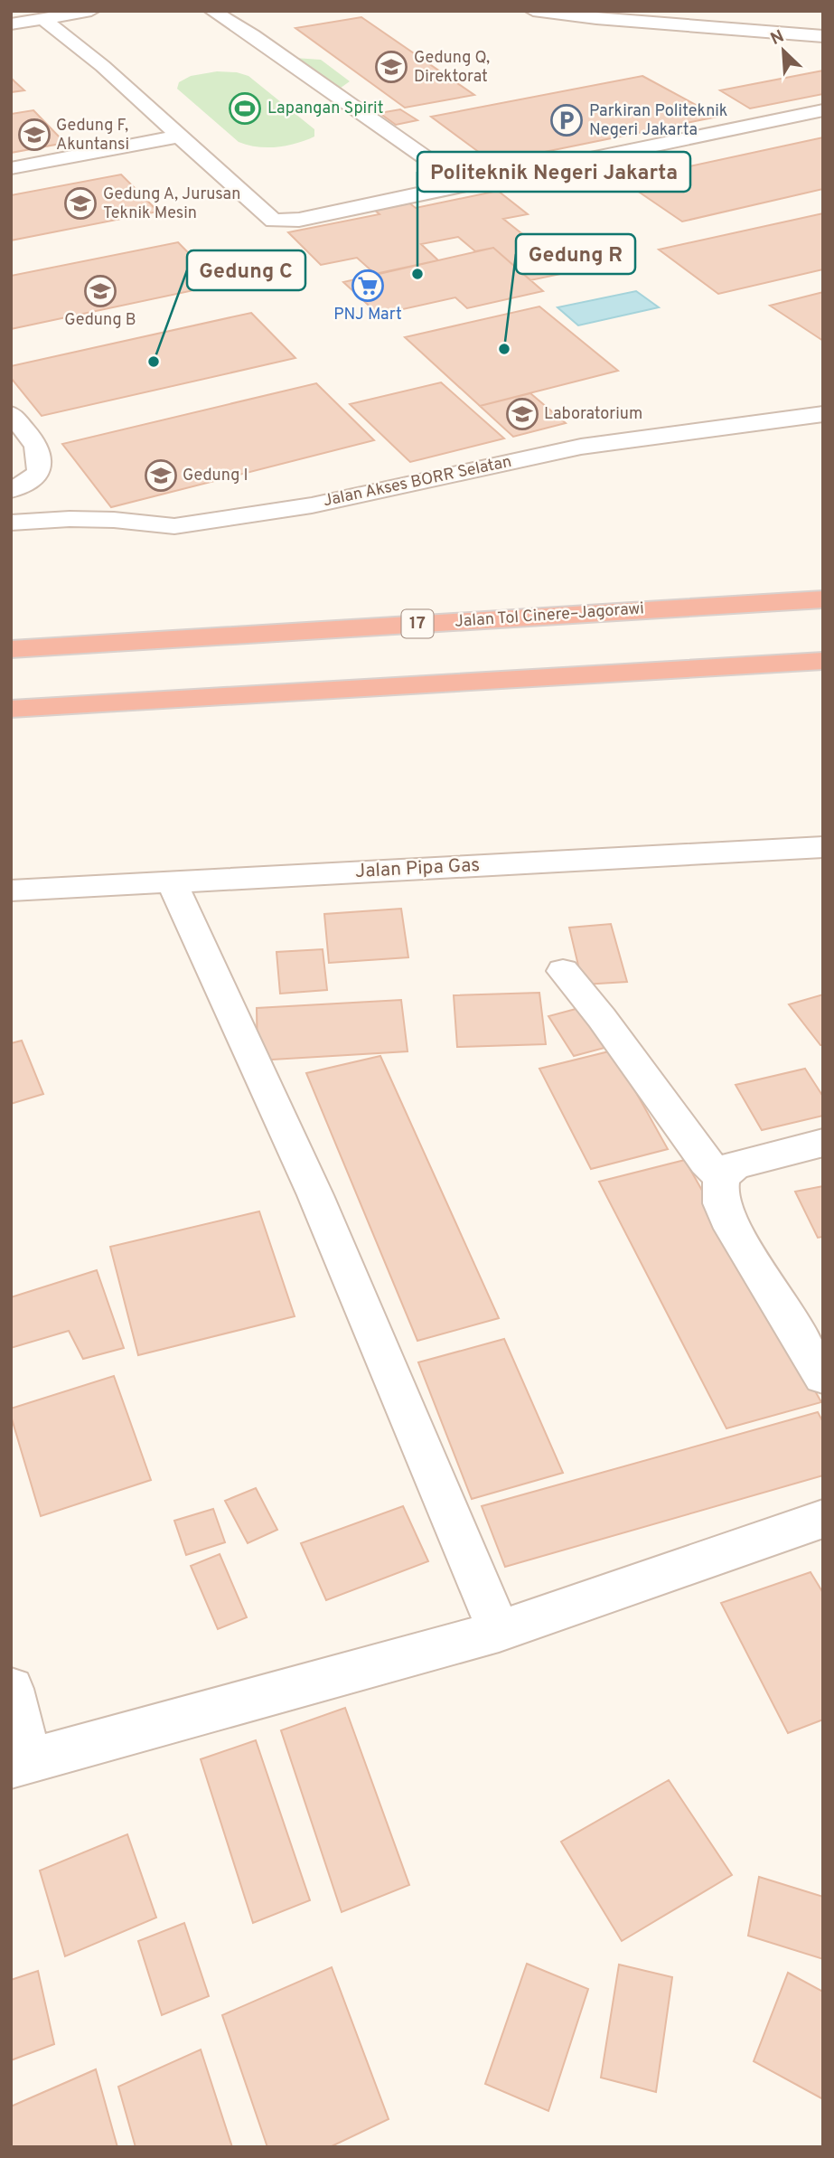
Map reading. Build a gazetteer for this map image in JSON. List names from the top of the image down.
{
  "streets": {
    "highway": ["Jalan Tol Cinere–Jagorawi", "17"],
    "street": ["Jalan Akses BORR Selatan", "Jalan Pipa Gas"]
  },
  "places": {
    "school or university": [
      "Gedung Q, Direktorat",
      "Gedung F, Akuntansi",
      "Gedung A, Jurusan Teknik Mesin",
      "Gedung B",
      "Laboratorium",
      "Gedung I"
    ],
    "sports": ["Lapangan Spirit"],
    "parking": ["Parkiran Politeknik Negeri Jakarta"],
    "other": ["Politeknik Negeri Jakarta", "Gedung R", "Gedung C"],
    "supermarket": ["PNJ Mart"]
  },
  "north": "top left"
}
